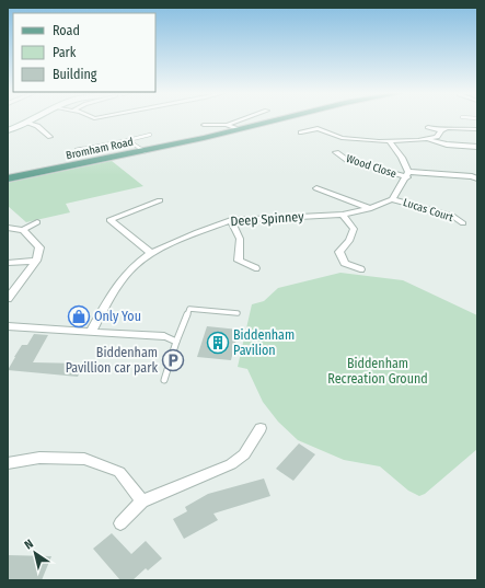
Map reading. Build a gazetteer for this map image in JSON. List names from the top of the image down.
{
  "streets": {
    "main road": ["Bromham Road"],
    "street": ["Wood Close", "Lucas Court", "Deep Spinney"]
  },
  "crossings": [
    ["Lucas Court", "Deep Spinney"]
  ],
  "parks": ["Biddenham Recreation Ground"],
  "places": {
    "shop": ["Only You"],
    "building": ["Biddenham Pavilion"],
    "parking": ["Biddenham Pavillion car park"]
  },
  "legend": ["Road", "Park", "Building"],
  "north": "top left"
}
